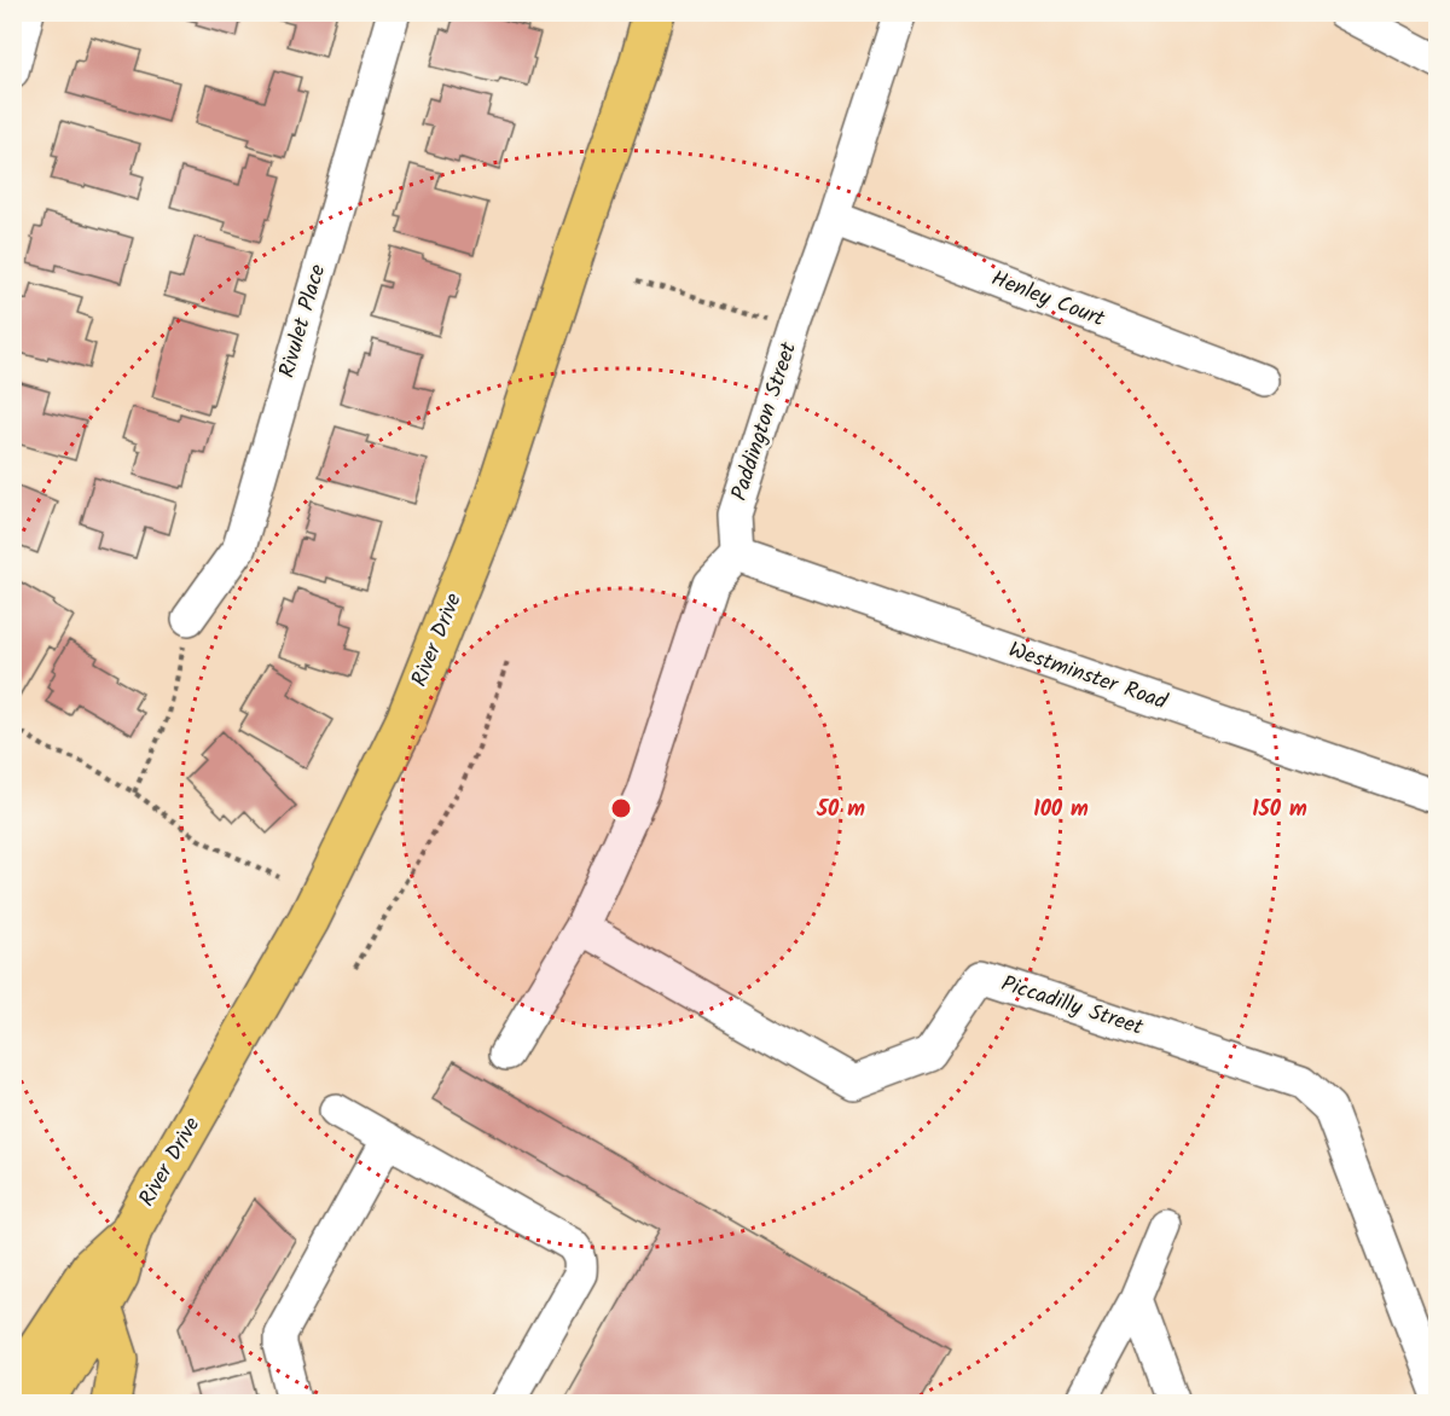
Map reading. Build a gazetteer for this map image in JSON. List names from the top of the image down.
{
  "streets": {
    "main road": ["River Drive"],
    "street": [
      "Henley Court",
      "Rivulet Place",
      "Paddington Street",
      "Westminster Road",
      "Piccadilly Street"
    ]
  },
  "crossings": [
    ["Henley Court", "Paddington Street"],
    ["Paddington Street", "Westminster Road"]
  ],
  "rings": ["50 m", "100 m", "150 m"]
}
